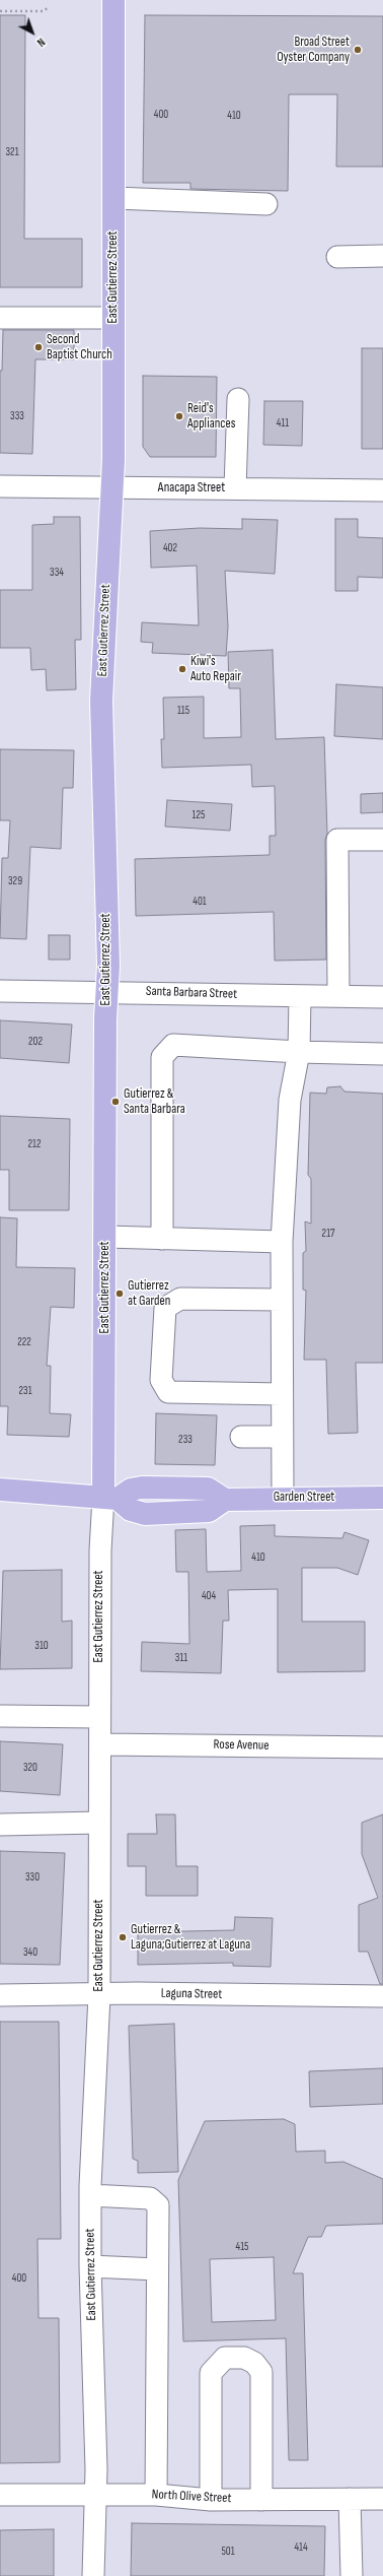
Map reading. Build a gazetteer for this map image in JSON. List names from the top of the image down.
{
  "streets": {
    "main road": ["East Gutierrez Street", "Garden Street"],
    "street": [
      "Anacapa Street",
      "Santa Barbara Street",
      "Rose Avenue",
      "Laguna Street",
      "North Olive Street"
    ]
  },
  "crossings": [
    ["East Gutierrez Street", "Anacapa Street"],
    ["East Gutierrez Street", "Santa Barbara Street"],
    ["East Gutierrez Street", "Garden Street"],
    ["East Gutierrez Street", "Rose Avenue"],
    ["East Gutierrez Street", "Laguna Street"],
    ["East Gutierrez Street", "North Olive Street"]
  ],
  "places": [
    "Broad Street Oyster Company",
    "Second Baptist Church",
    "Reid's Appliances",
    "Kiwi's Auto Repair",
    "Gutierrez & Santa Barbara",
    "Gutierrez at Garden",
    "Gutierrez & Laguna;Gutierrez at Laguna"
  ],
  "house_numbers": [
    "400",
    "410",
    "321",
    "333",
    "411",
    "402",
    "334",
    "115",
    "125",
    "329",
    "401",
    "202",
    "212",
    "217",
    "222",
    "231",
    "233",
    "410",
    "404",
    "310",
    "311",
    "320",
    "330",
    "340",
    "415",
    "400",
    "414",
    "501"
  ],
  "north": "bottom right"
}
